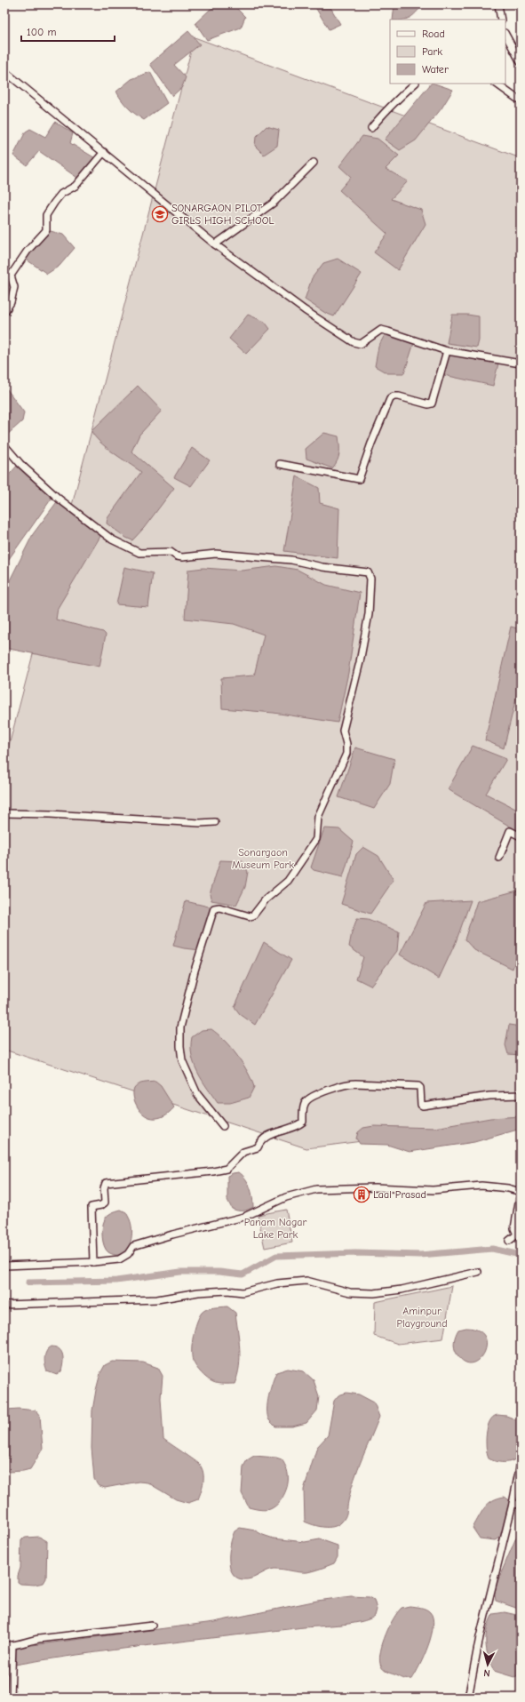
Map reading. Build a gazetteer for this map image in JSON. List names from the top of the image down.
{
  "parks": ["Sonargaon Museum Park", "Panam Nagar Lake Park", "Aminpur Playground"],
  "places": {
    "school or university": ["SONARGAON PILOT GIRLS HIGH SCHOOL"],
    "building": ["Laal Prasad"]
  },
  "legend": ["Road", "Park", "Water"],
  "scale_bar": "100 m",
  "north": "bottom"
}
